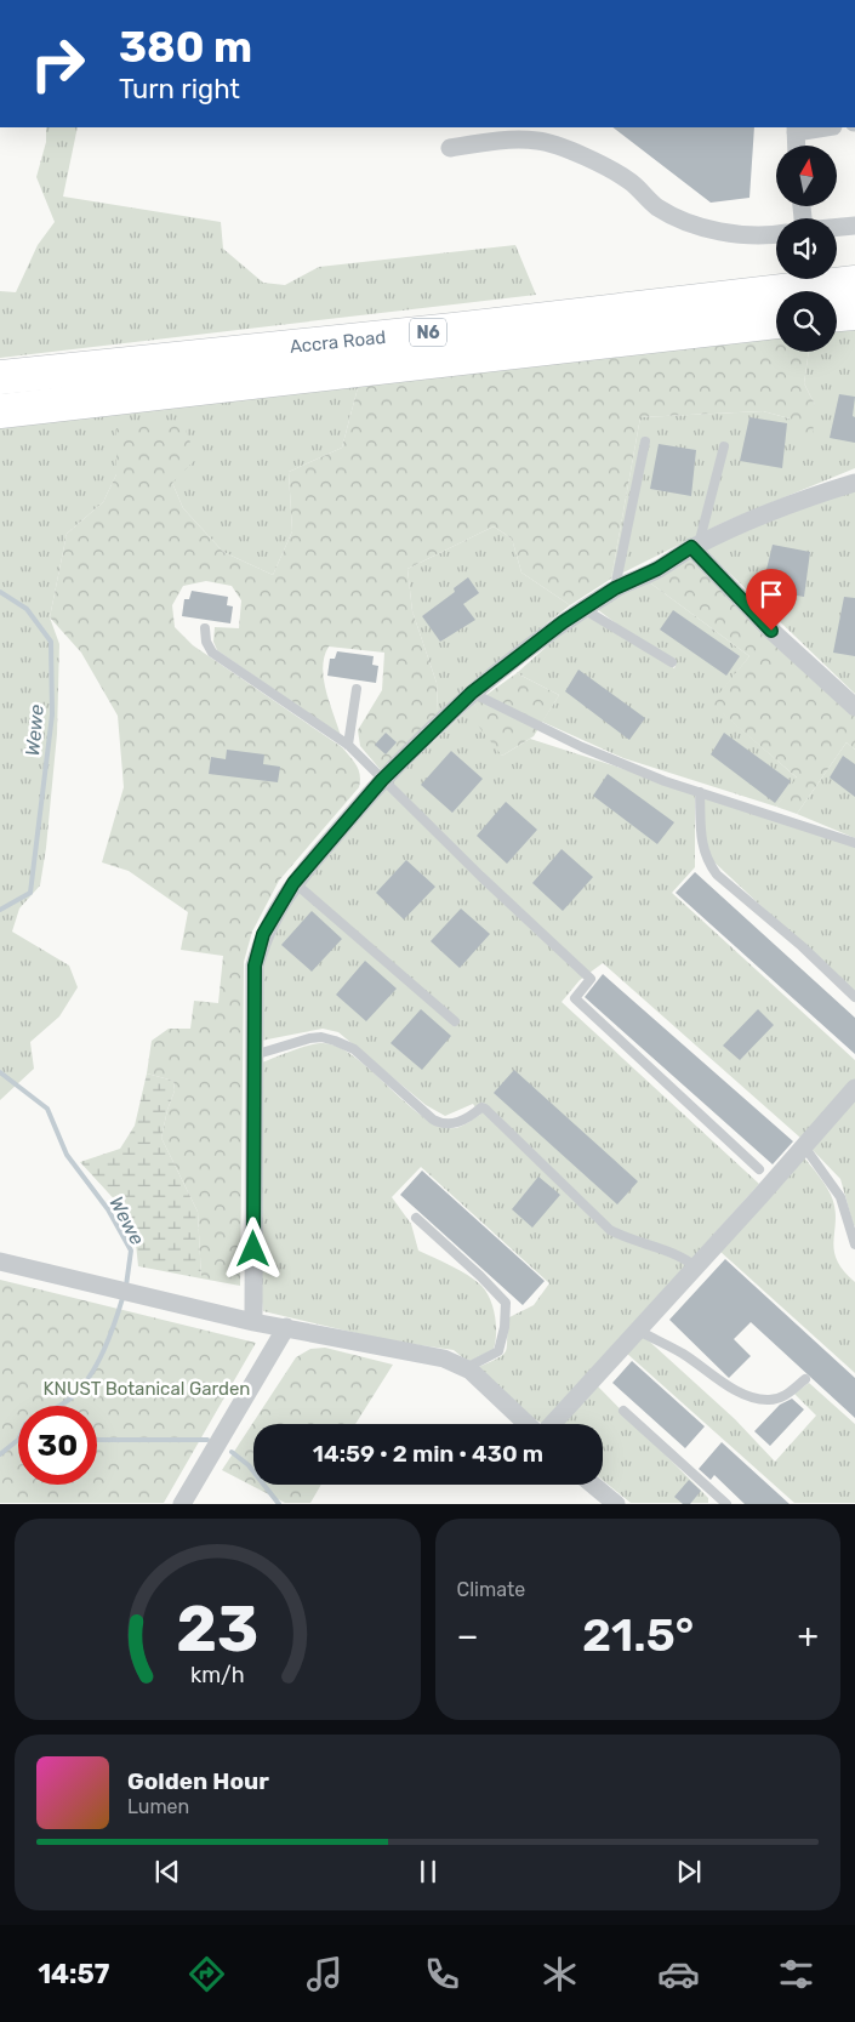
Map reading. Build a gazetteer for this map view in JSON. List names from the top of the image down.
{
  "streets": {
    "highway": ["N6", "Accra Road"]
  },
  "water": ["Wewe"],
  "parks": ["KNUST Botanical Garden"],
  "north": "top",
  "page": {
    "turn": ["380 m", "Turn right"],
    "limit": "30",
    "trip": "14:59 · 2 min · 430 m",
    "tile": "Climate",
    "heat": ["−", "21.5°", "+"],
    "song": ["Golden Hour", "Lumen"],
    "tabs": "14:57",
    "gauge": ["23", "km/h"]
  }
}
